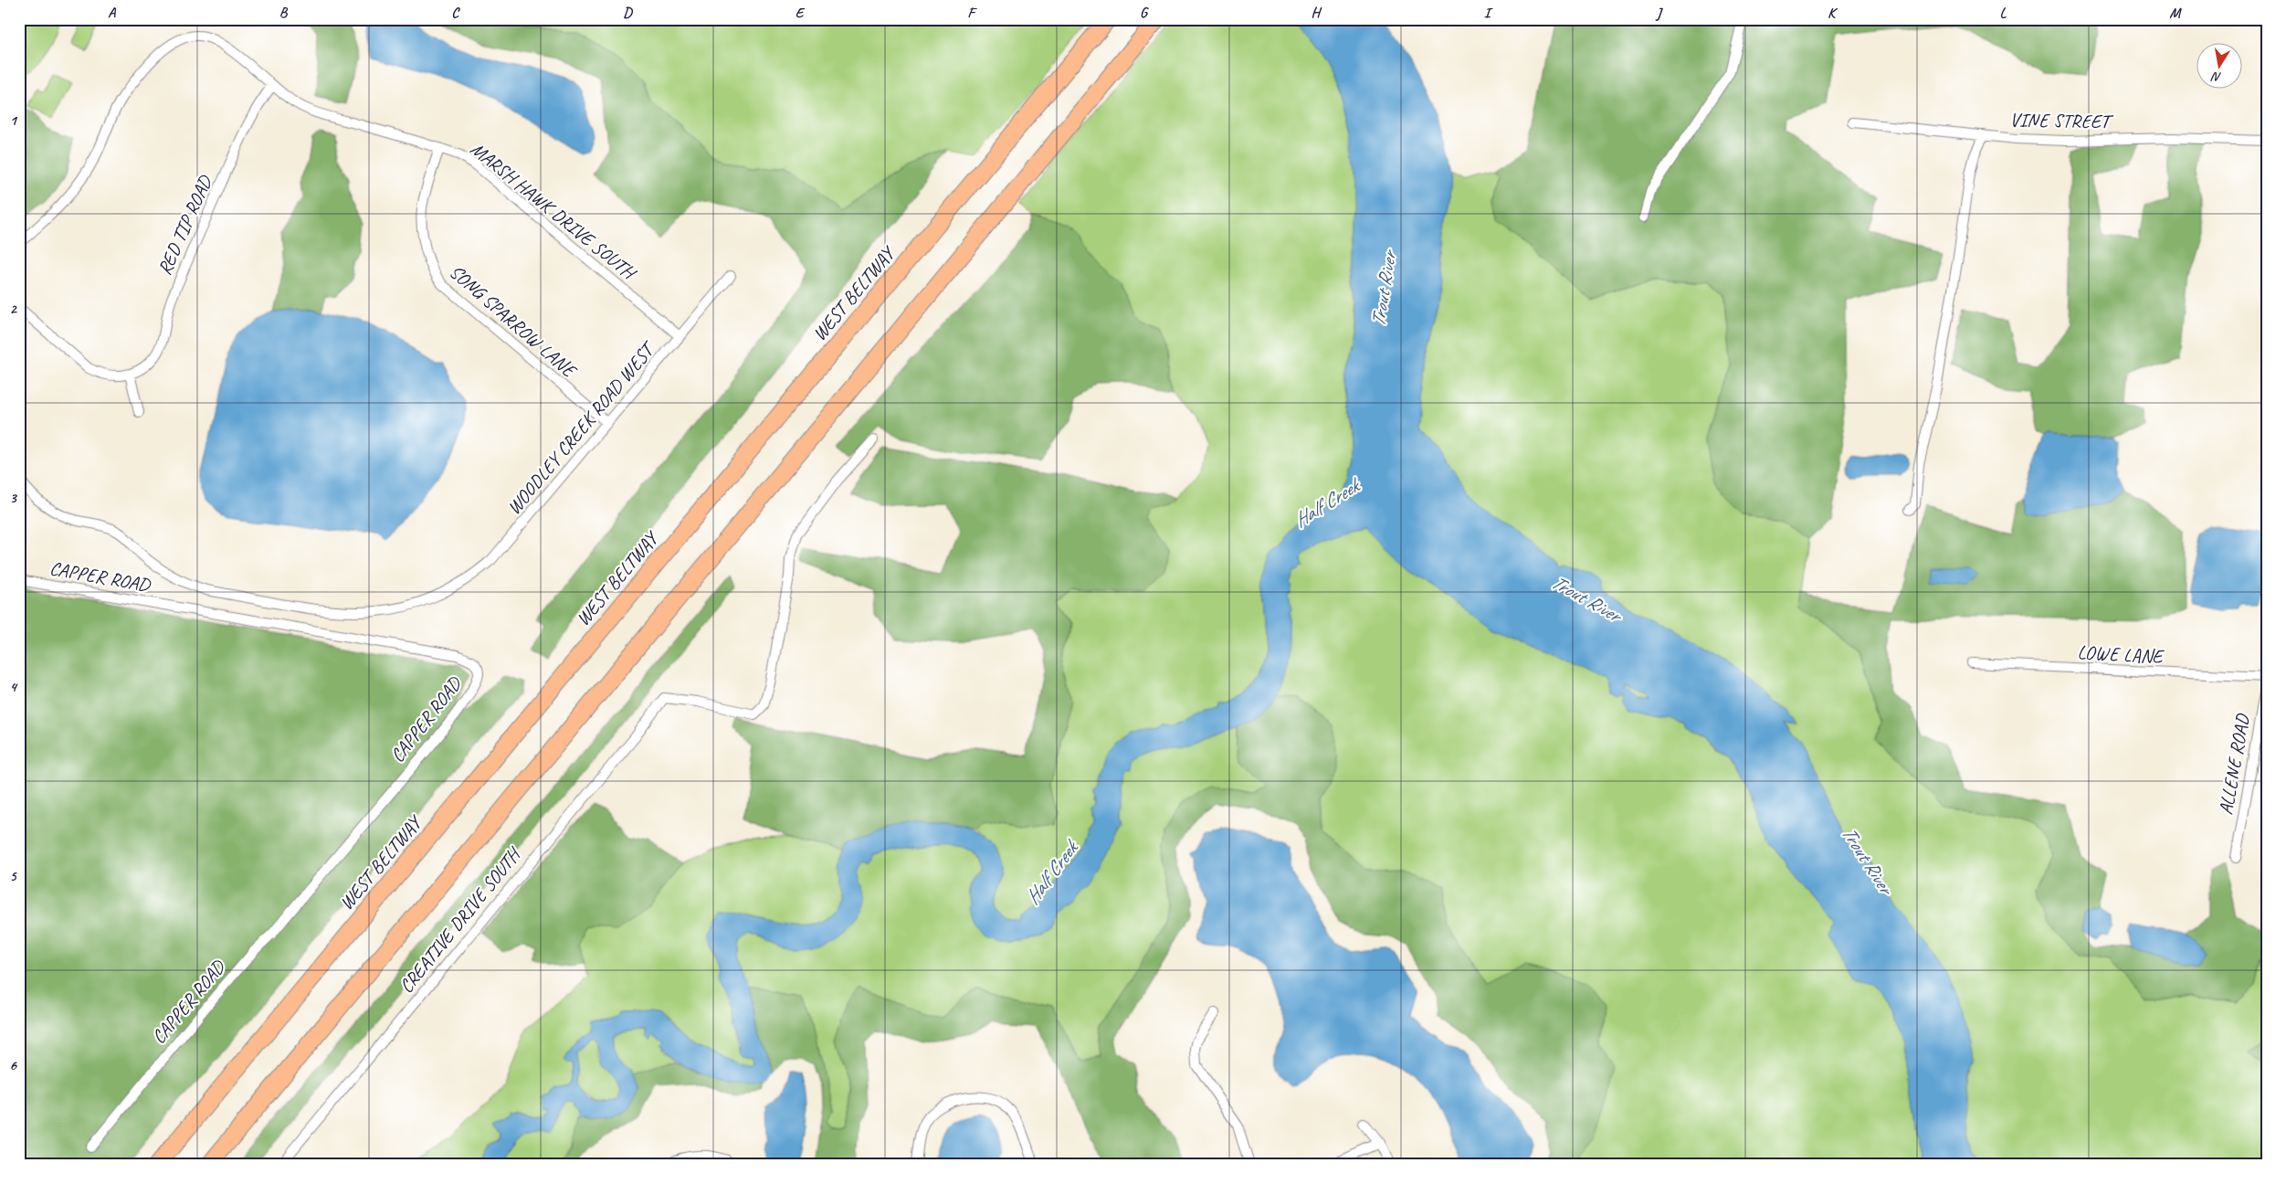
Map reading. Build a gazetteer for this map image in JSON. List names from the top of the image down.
{
  "streets": {
    "highway": ["WEST BELTWAY"],
    "street": [
      "VINE STREET",
      "MARSH HAWK DRIVE SOUTH",
      "RED TIP ROAD",
      "SONG SPARROW LANE",
      "WOODLEY CREEK ROAD WEST",
      "CAPPER ROAD",
      "LOWE LANE",
      "ALLENE ROAD",
      "CREATIVE DRIVE SOUTH"
    ]
  },
  "crossings": [
    ["MARSH HAWK DRIVE SOUTH", "RED TIP ROAD"],
    ["MARSH HAWK DRIVE SOUTH", "SONG SPARROW LANE"],
    ["MARSH HAWK DRIVE SOUTH", "WOODLEY CREEK ROAD WEST"],
    ["SONG SPARROW LANE", "WOODLEY CREEK ROAD WEST"],
    ["LOWE LANE", "ALLENE ROAD"]
  ],
  "water": ["Trout River", "Half Creek"],
  "north": "bottom",
  "grid": {
    "columns": [
      "A",
      "B",
      "C",
      "D",
      "E",
      "F",
      "G",
      "H",
      "I",
      "J",
      "K",
      "L",
      "M"
    ],
    "rows": [
      "1",
      "2",
      "3",
      "4",
      "5",
      "6"
    ]
  }
}
